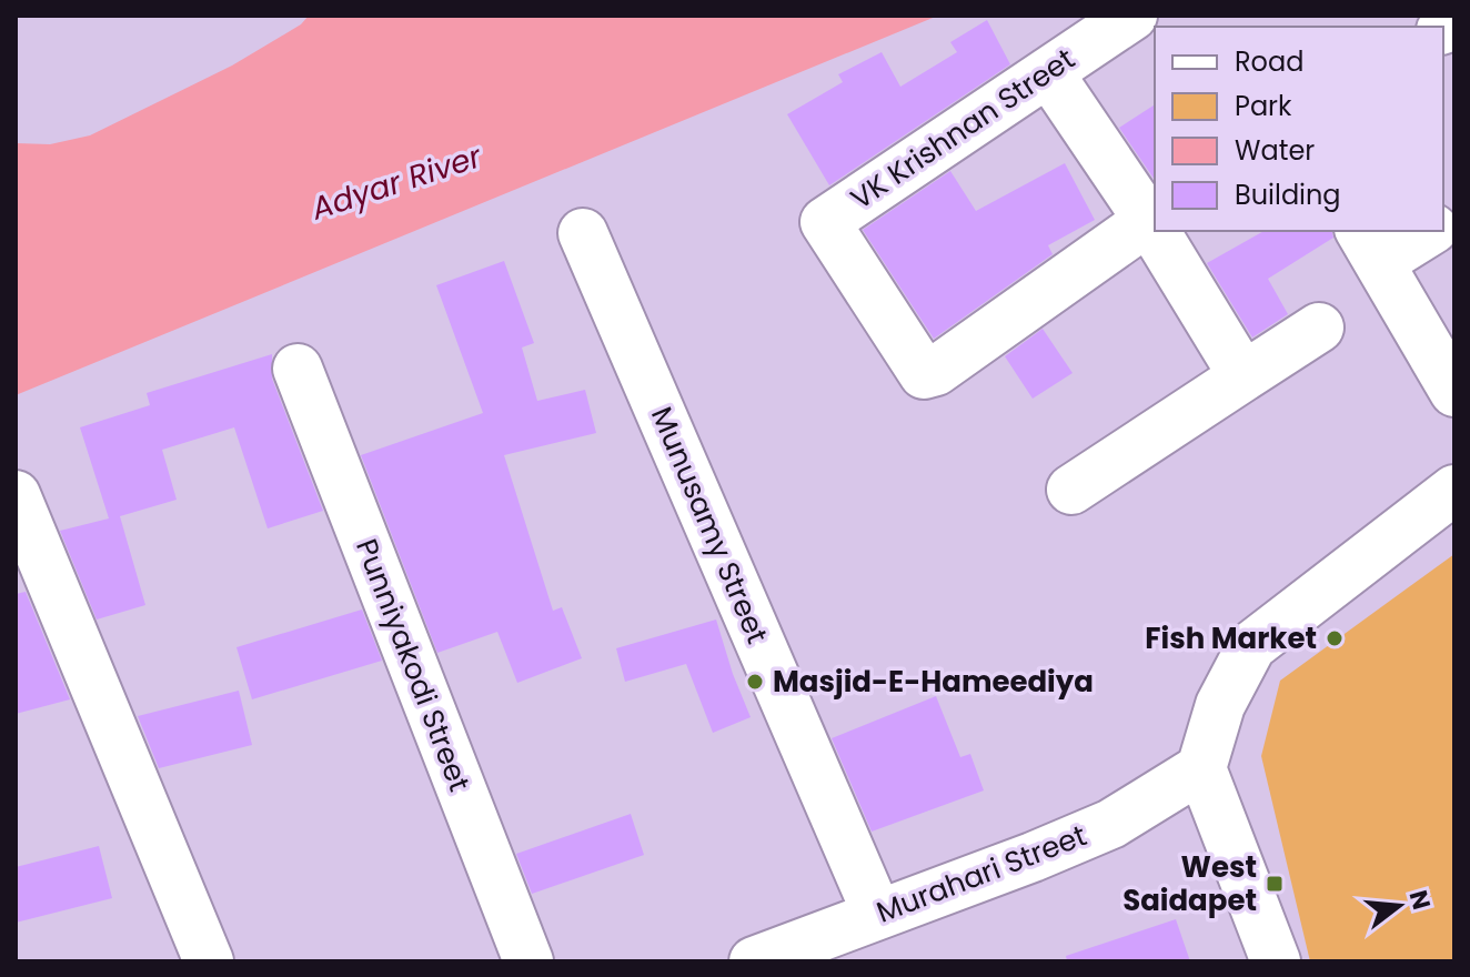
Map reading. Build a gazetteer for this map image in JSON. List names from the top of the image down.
{
  "streets": {
    "street": [
      "VK Krishnan Street",
      "Munusamy Street",
      "Punniyakodi Street",
      "Murahari Street"
    ]
  },
  "crossings": [
    ["Munusamy Street", "Murahari Street"]
  ],
  "water": ["Adyar River"],
  "places": {
    "other": ["Fish Market", "Masjid-E-Hameediya"],
    "transit": ["West Saidapet"]
  },
  "legend": [
    "Road",
    "Park",
    "Water",
    "Building"
  ],
  "north": "right"
}
